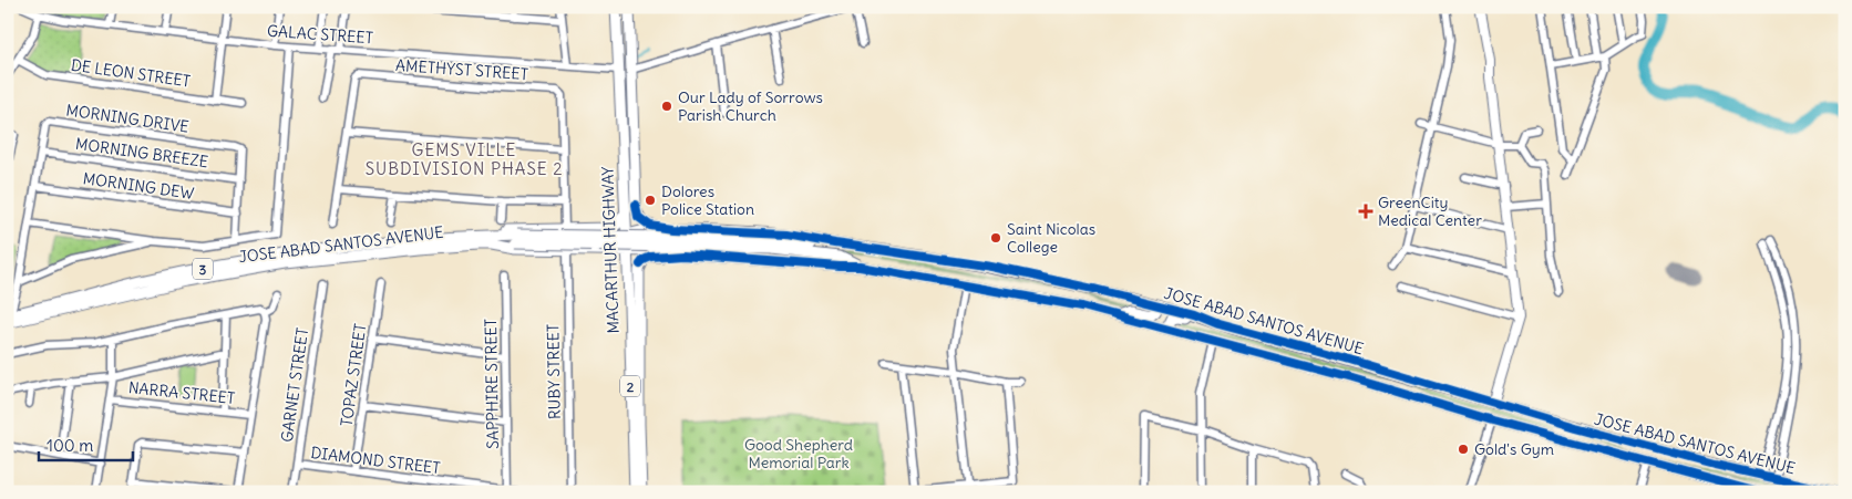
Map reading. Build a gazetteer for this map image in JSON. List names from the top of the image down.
{
  "streets": {
    "highway": [
      "JOSE ABAD SANTOS AVENUE",
      "MACARTHUR HIGHWAY",
      "3",
      "2"
    ],
    "street": [
      "GALAC STREET",
      "AMETHYST STREET",
      "DE LEON STREET",
      "MORNING DRIVE",
      "MORNING BREEZE",
      "MORNING DEW",
      "RUBY STREET",
      "TOPAZ STREET",
      "SAPPHIRE STREET",
      "GARNET STREET",
      "NARRA STREET",
      "DIAMOND STREET"
    ]
  },
  "crossings": [
    ["GALAC STREET", "MACARTHUR HIGHWAY"],
    ["MORNING DRIVE", "MORNING BREEZE"],
    ["MORNING DRIVE", "MORNING DEW"],
    ["MORNING DRIVE", "JOSE ABAD SANTOS AVENUE"],
    ["JOSE ABAD SANTOS AVENUE", "MACARTHUR HIGHWAY"],
    ["JOSE ABAD SANTOS AVENUE", "3"],
    ["JOSE ABAD SANTOS AVENUE", "RUBY STREET"],
    ["TOPAZ STREET", "DIAMOND STREET"],
    ["SAPPHIRE STREET", "DIAMOND STREET"],
    ["GARNET STREET", "DIAMOND STREET"]
  ],
  "districts": ["GEMS VILLE SUBDIVISION PHASE 2"],
  "parks": ["Good Shepherd Memorial Park"],
  "places": {
    "other": [
      "Our Lady of Sorrows Parish Church",
      "Dolores Police Station",
      "Saint Nicolas College",
      "Gold's Gym"
    ],
    "health": ["GreenCity Medical Center"]
  },
  "scale_bar": "100 m"
}
